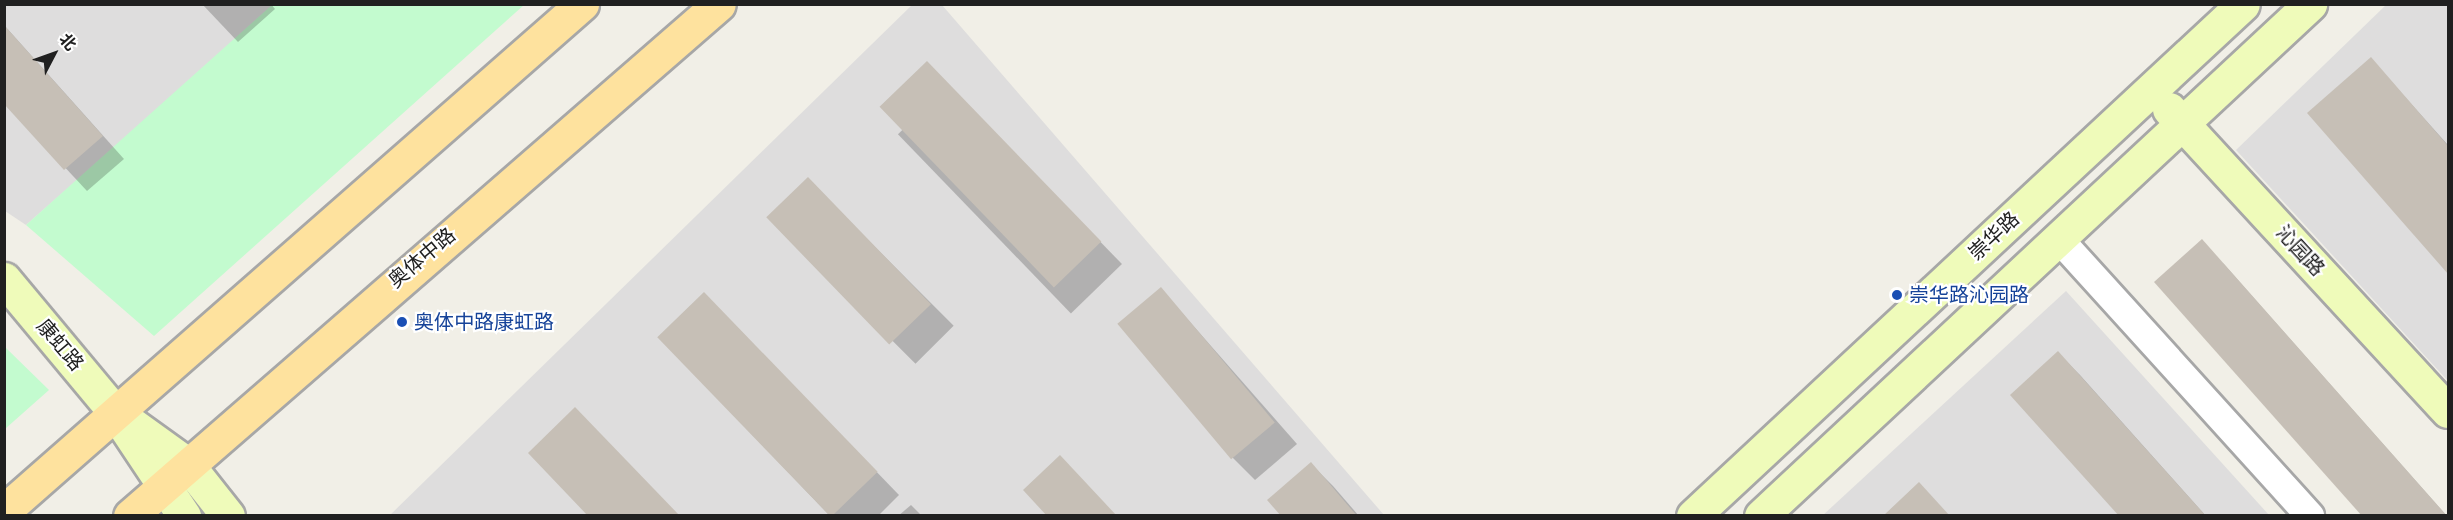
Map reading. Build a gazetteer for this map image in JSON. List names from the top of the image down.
{
  "streets": {
    "main road": [
      "崇华路",
      "沁园路",
      "奥体中路",
      "康虹路"
    ]
  },
  "crossings": [
    ["崇华路", "沁园路"],
    ["奥体中路", "康虹路"]
  ],
  "places": ["崇华路沁园路", "奥体中路康虹路"],
  "north": "top right"
}
